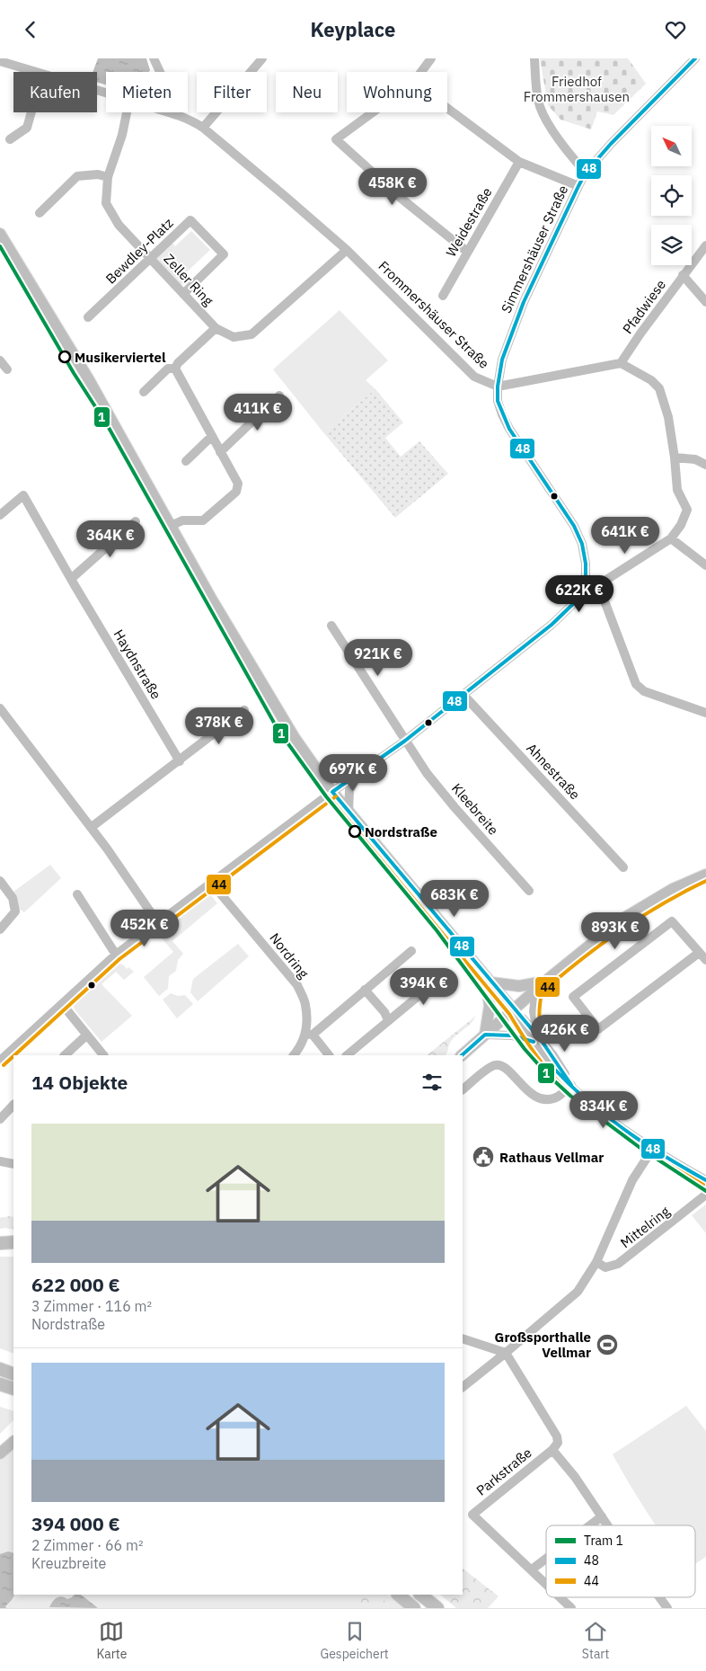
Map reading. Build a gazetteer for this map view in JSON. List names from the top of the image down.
{
  "streets": {
    "street": [
      "Weidestraße",
      "Simmershäuser Straße",
      "Bewdley-Platz",
      "Zeller Ring",
      "Pfadwiese",
      "Frommershäuser Straße",
      "Haydnstraße",
      "Ahnestraße",
      "Kleebreite",
      "Nordring",
      "Mittelring",
      "Parkstraße"
    ]
  },
  "crossings": [
    ["Simmershäuser Straße", "Frommershäuser Straße"],
    ["Bewdley-Platz", "Zeller Ring"],
    ["Zeller Ring", "Frommershäuser Straße"],
    ["Mittelring", "Parkstraße"]
  ],
  "parks": ["Friedhof Frommershausen"],
  "places": {
    "other": ["Musikerviertel", "Nordstraße"],
    "public building": ["Rathaus Vellmar"],
    "sports": ["Großsporthalle Vellmar"]
  },
  "lines": ["transit line 48", "tram line 1", "transit line 44"],
  "legend": ["Tram 1", "48", "44"],
  "north": "top left",
  "page": {
    "header": "Keyplace",
    "chip": [
      "Kaufen",
      "Mieten",
      "Filter",
      "Neu",
      "Wohnung"
    ],
    "price": [
      "458K €",
      "411K €",
      "641K €",
      "364K €",
      "622K €",
      "921K €",
      "378K €",
      "697K €",
      "683K €",
      "452K €",
      "893K €",
      "394K €",
      "426K €",
      "834K €"
    ],
    "heading": "14 Objekte",
    "list": [
      {
        "name": "622 000 €",
        "note": "3 Zimmer · 116 m² · Nordstraße"
      },
      {
        "name": "394 000 €",
        "note": "2 Zimmer · 66 m² · Kreuzbreite"
      }
    ],
    "tabs": ["Karte", "Gespeichert", "Start"]
  }
}
